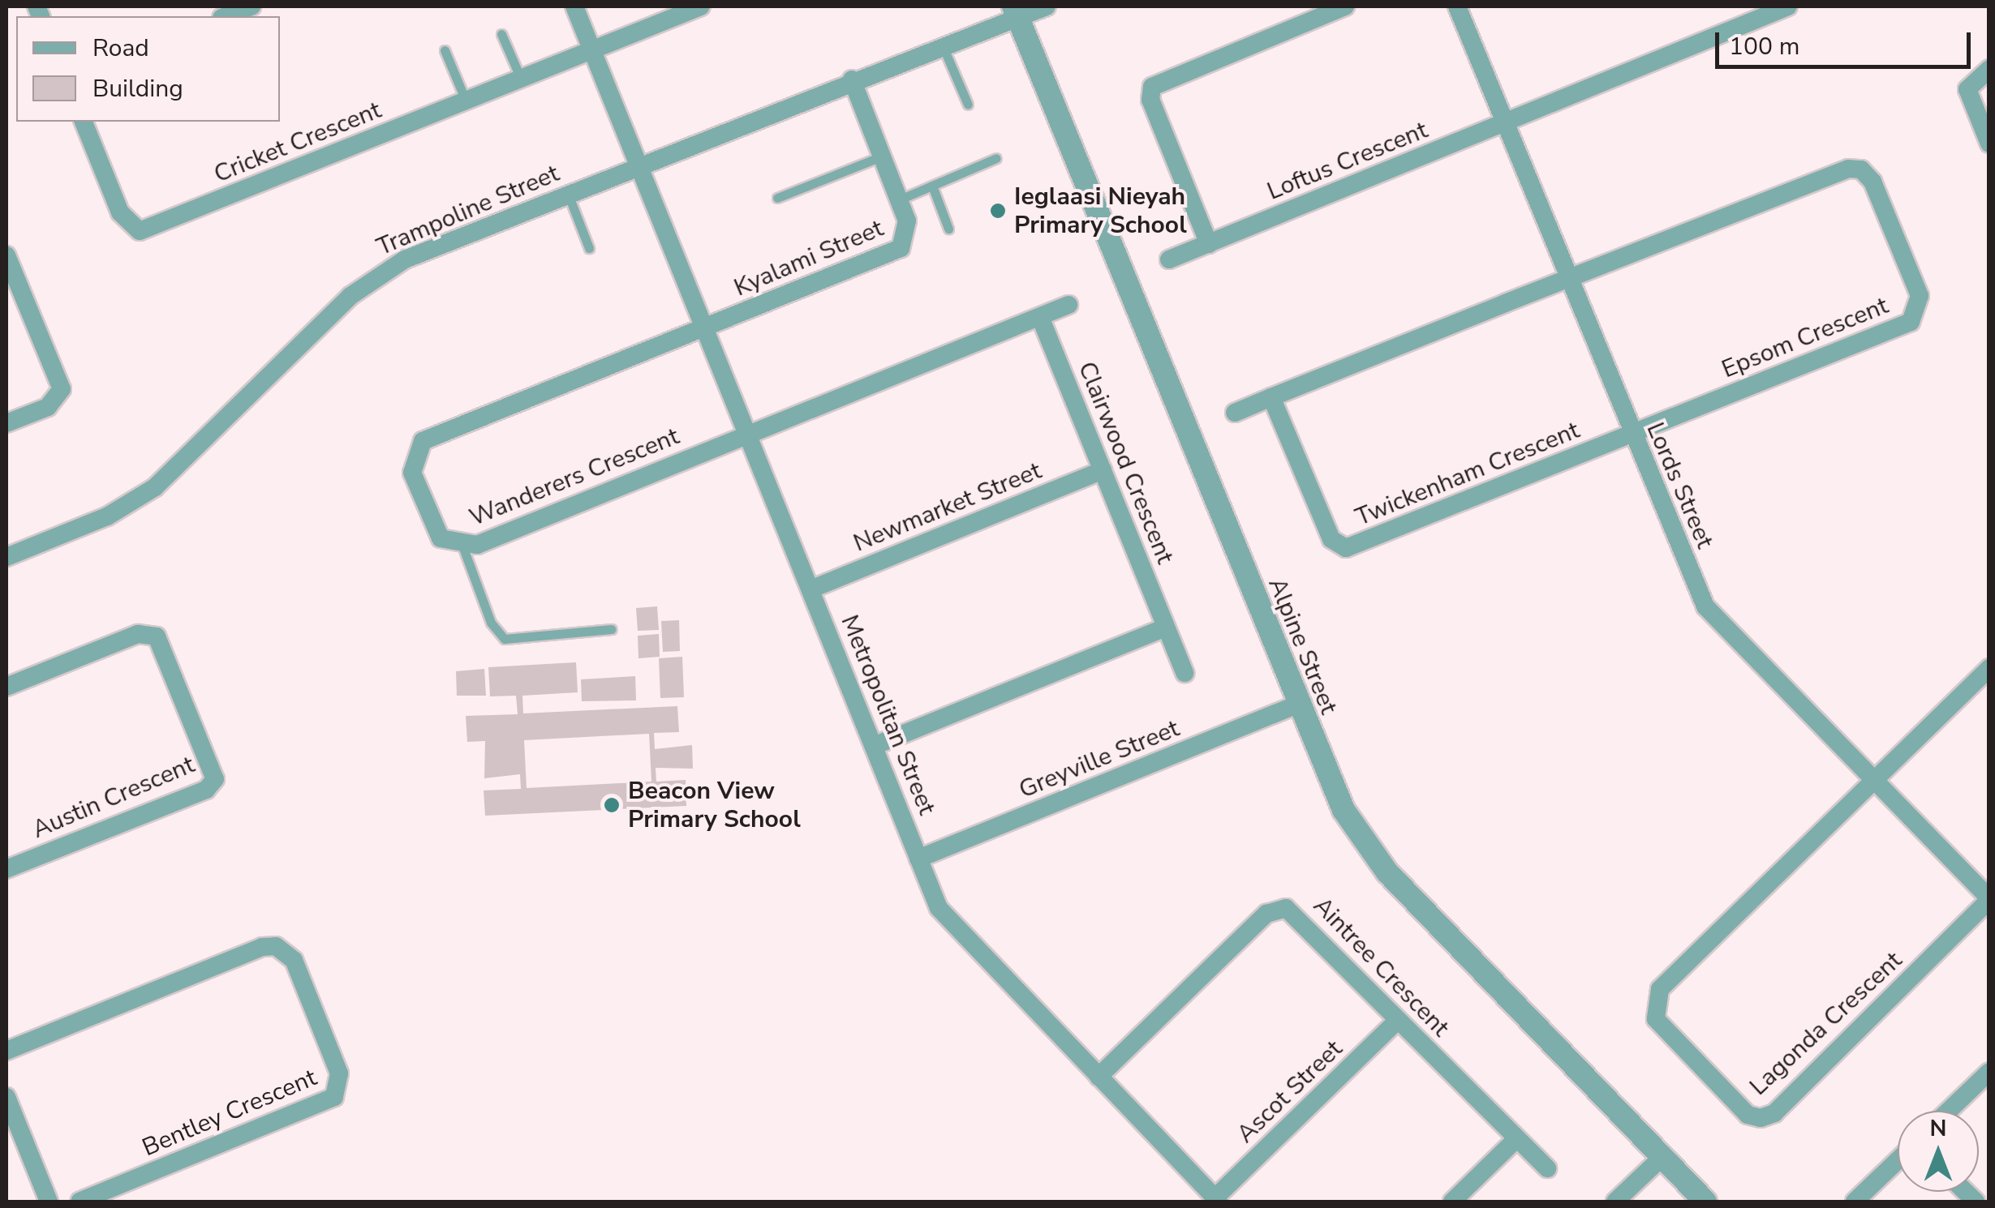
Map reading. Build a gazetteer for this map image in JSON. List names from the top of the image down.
{
  "streets": {
    "street": [
      "Cricket Crescent",
      "Loftus Crescent",
      "Trampoline Street",
      "Kyalami Street",
      "Epsom Crescent",
      "Clairwood Crescent",
      "Twickenham Crescent",
      "Wanderers Crescent",
      "Lords Street",
      "Newmarket Street",
      "Alpine Street",
      "Metropolitan Street",
      "Greyville Street",
      "Austin Crescent",
      "Aintree Crescent",
      "Lagonda Crescent",
      "Ascot Street",
      "Bentley Crescent"
    ]
  },
  "crossings": [
    ["Cricket Crescent", "Metropolitan Street"],
    ["Loftus Crescent", "Lords Street"],
    ["Trampoline Street", "Kyalami Street"],
    ["Trampoline Street", "Alpine Street"],
    ["Trampoline Street", "Metropolitan Street"],
    ["Kyalami Street", "Wanderers Crescent"],
    ["Kyalami Street", "Metropolitan Street"],
    ["Epsom Crescent", "Twickenham Crescent"],
    ["Epsom Crescent", "Lords Street"],
    ["Clairwood Crescent", "Newmarket Street"],
    ["Twickenham Crescent", "Lords Street"],
    ["Wanderers Crescent", "Metropolitan Street"],
    ["Lords Street", "Lagonda Crescent"],
    ["Newmarket Street", "Metropolitan Street"],
    ["Alpine Street", "Greyville Street"],
    ["Metropolitan Street", "Greyville Street"],
    ["Metropolitan Street", "Aintree Crescent"],
    ["Metropolitan Street", "Ascot Street"],
    ["Aintree Crescent", "Ascot Street"]
  ],
  "places": ["Ieglaasi Nieyah Primary School", "Beacon View Primary School"],
  "legend": ["Road", "Building"],
  "scale_bar": "100 m",
  "north": "top"
}
